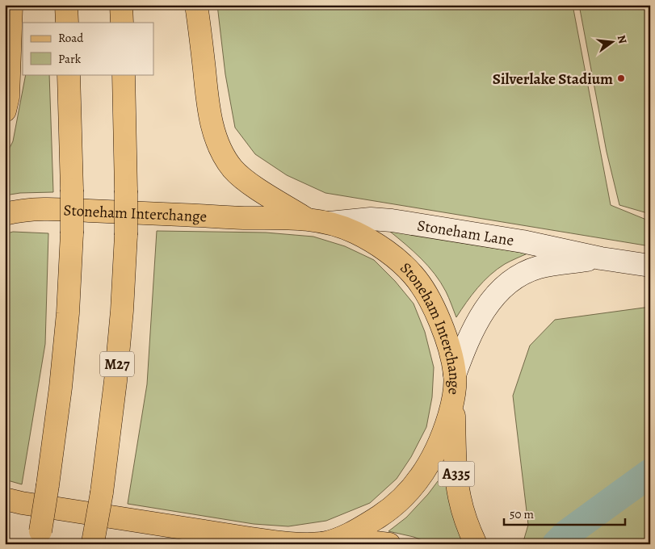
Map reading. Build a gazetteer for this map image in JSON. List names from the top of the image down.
{
  "streets": {
    "main road": ["Stoneham Interchange", "M27", "A335"],
    "street": ["Stoneham Lane"]
  },
  "crossings": [
    ["Stoneham Interchange", "Stoneham Lane"],
    ["Stoneham Interchange", "A335"]
  ],
  "places": ["Silverlake Stadium"],
  "legend": ["Road", "Park"],
  "scale_bar": "50 m",
  "north": "right"
}
